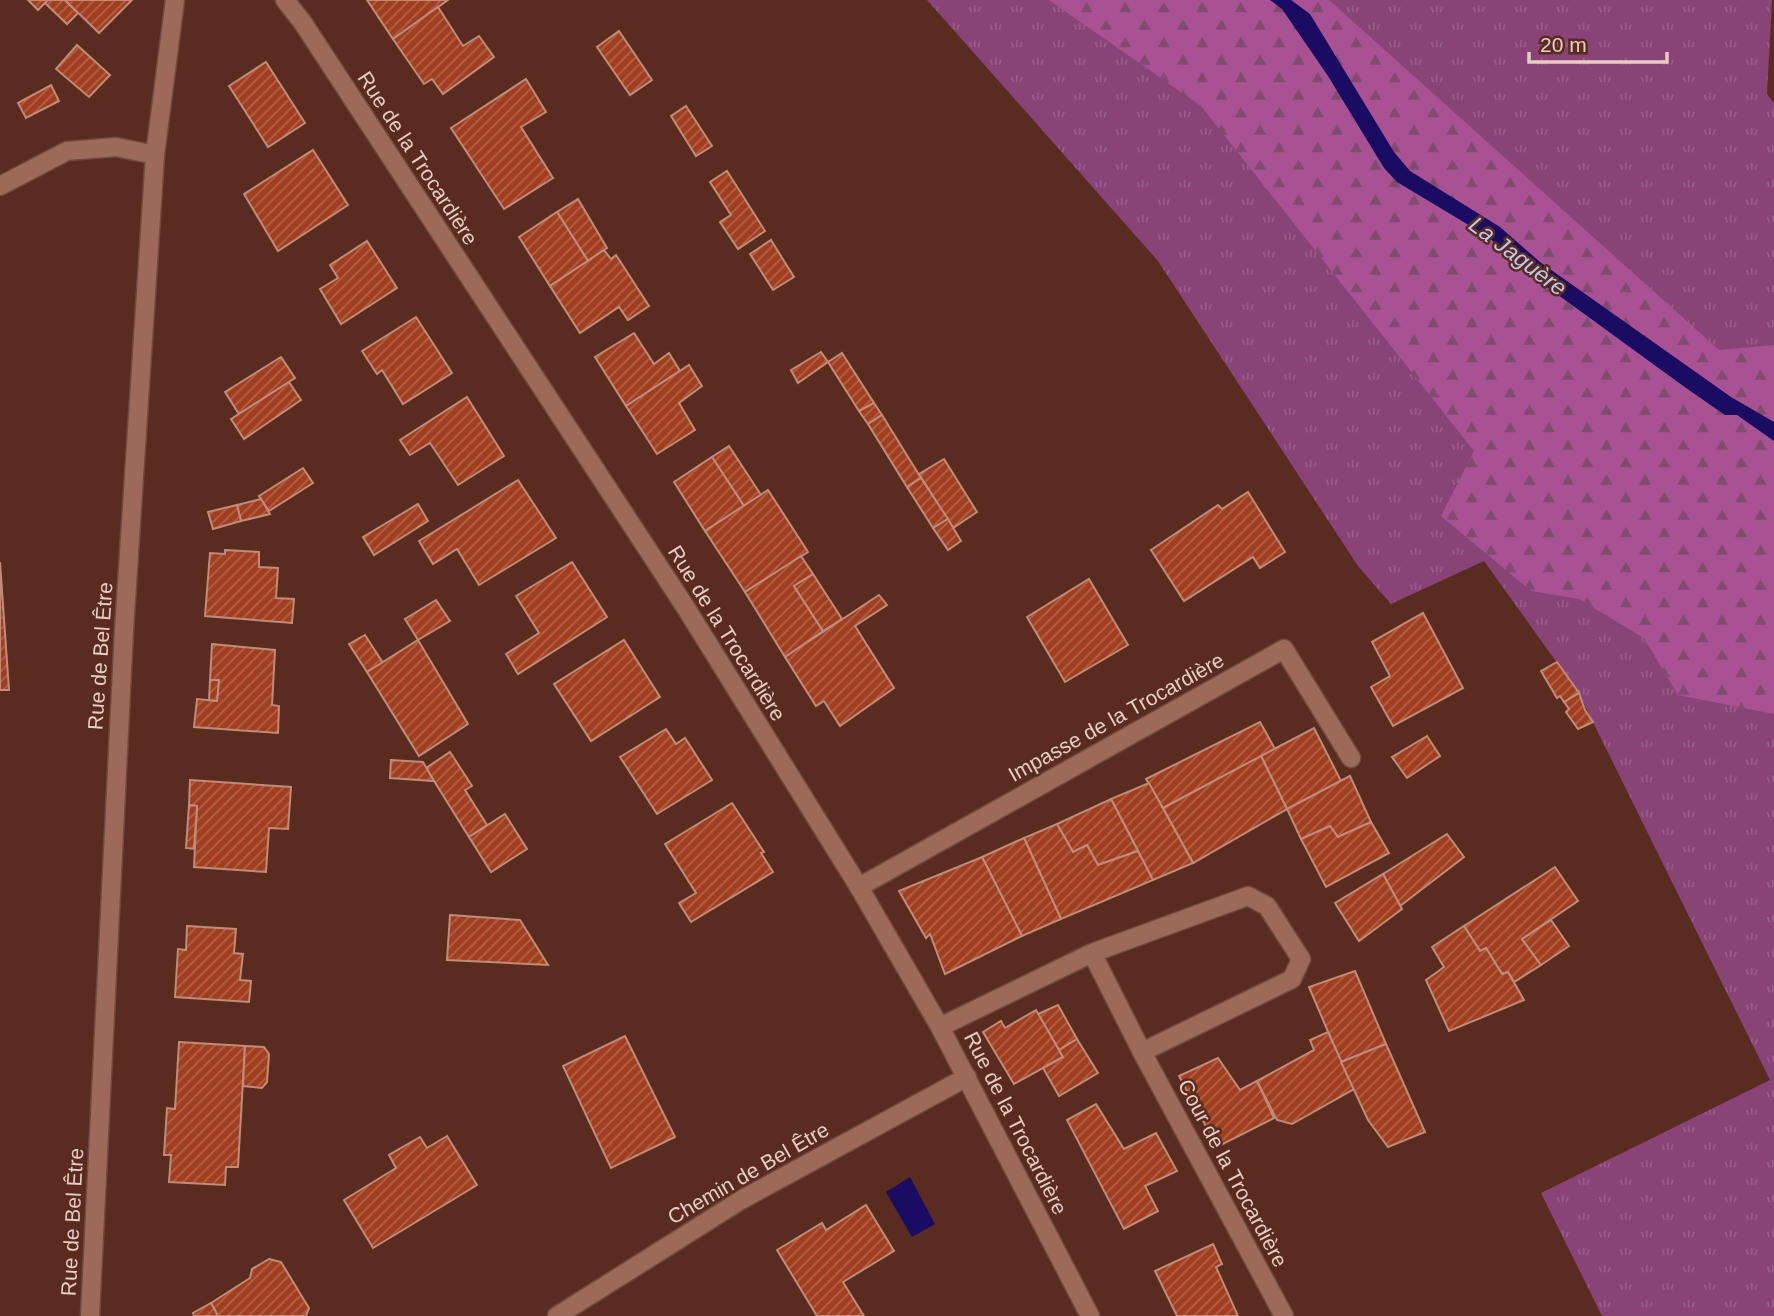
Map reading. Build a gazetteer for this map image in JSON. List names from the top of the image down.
{
  "streets": {
    "street": [
      "Rue de la Trocardière",
      "Rue de Bel Être",
      "Impasse de la Trocardière",
      "Chemin de Bel Être",
      "Cour de la Trocardière"
    ]
  },
  "crossings": [
    ["Rue de la Trocardière", "Impasse de la Trocardière"],
    ["Rue de la Trocardière", "Chemin de Bel Être"]
  ],
  "water": ["La Jaguère"],
  "scale_bar": "20 m"
}
